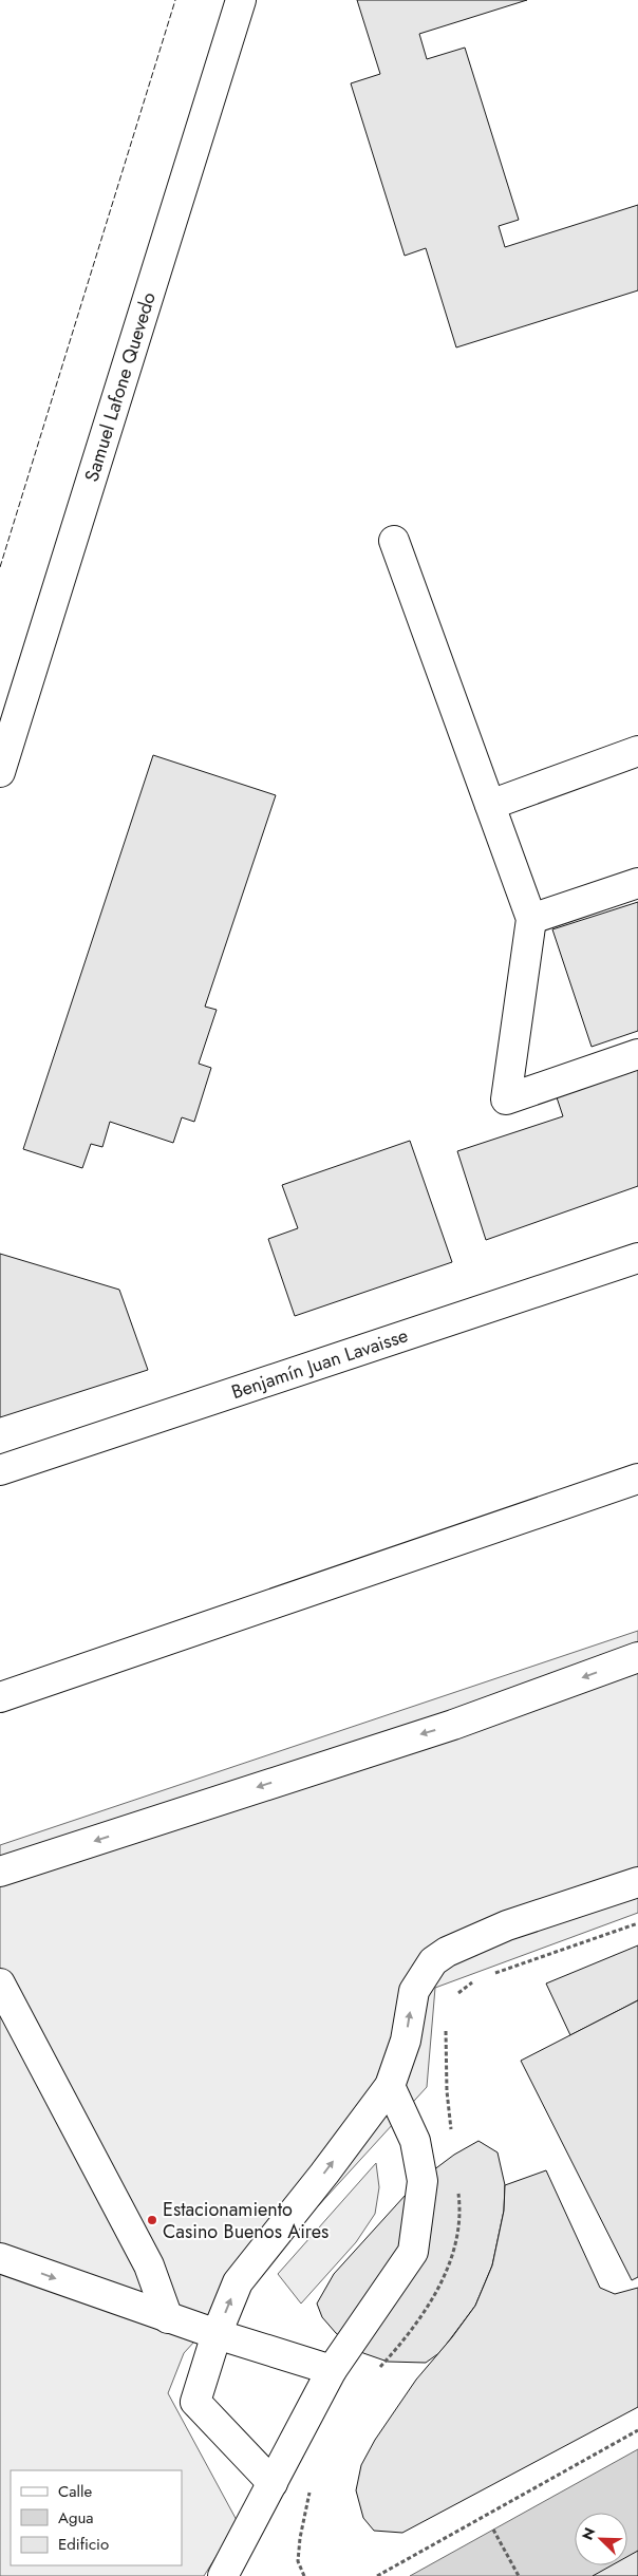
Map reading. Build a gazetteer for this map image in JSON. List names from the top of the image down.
{
  "streets": {
    "street": ["Samuel Lafone Quevedo", "Benjamín Juan Lavaisse"]
  },
  "places": ["Estacionamiento Casino Buenos Aires"],
  "legend": ["Calle", "Agua", "Edificio"],
  "north": "top left"
}
